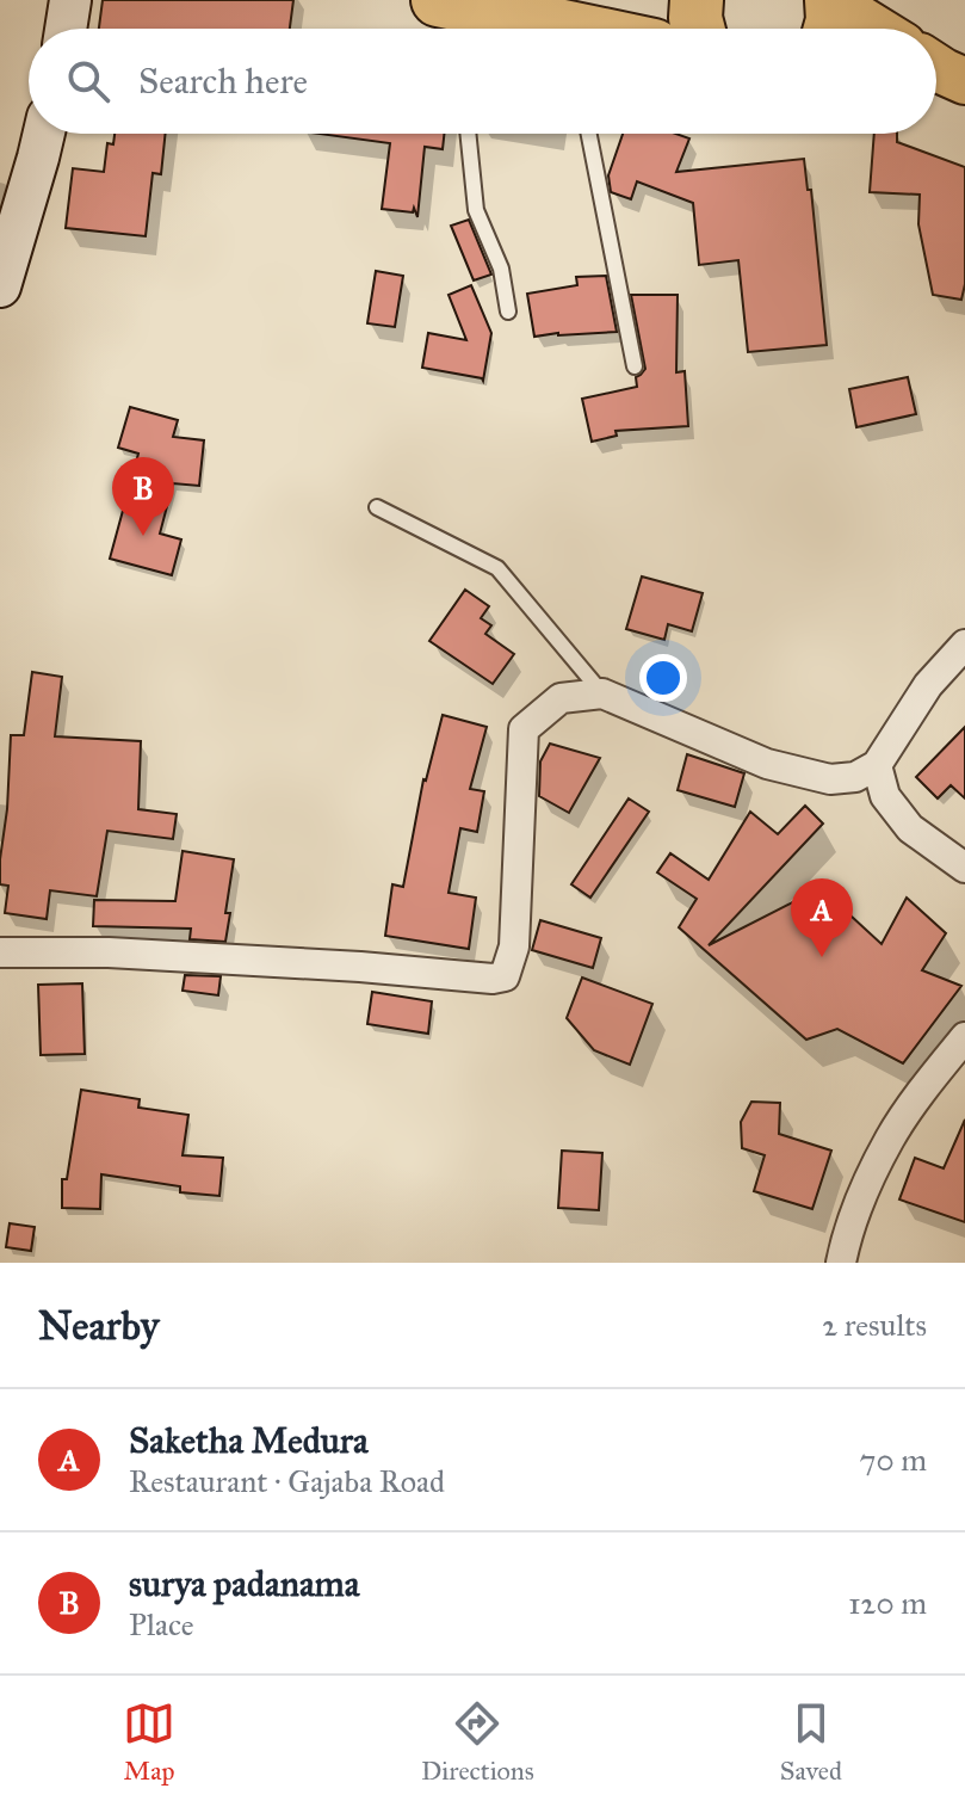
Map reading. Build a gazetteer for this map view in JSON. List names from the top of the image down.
{
  "page": {
    "search": "Search here",
    "pins": ["B", "A"],
    "heading": ["Nearby", "2 results"],
    "list": [
      {
        "mark": "A",
        "name": "Saketha Medura",
        "note": "Restaurant · Gajaba Road",
        "value": "70 m"
      },
      {
        "mark": "B",
        "name": "surya padanama",
        "note": "Place",
        "value": "120 m"
      }
    ],
    "nav": ["Map", "Directions", "Saved"]
  }
}
